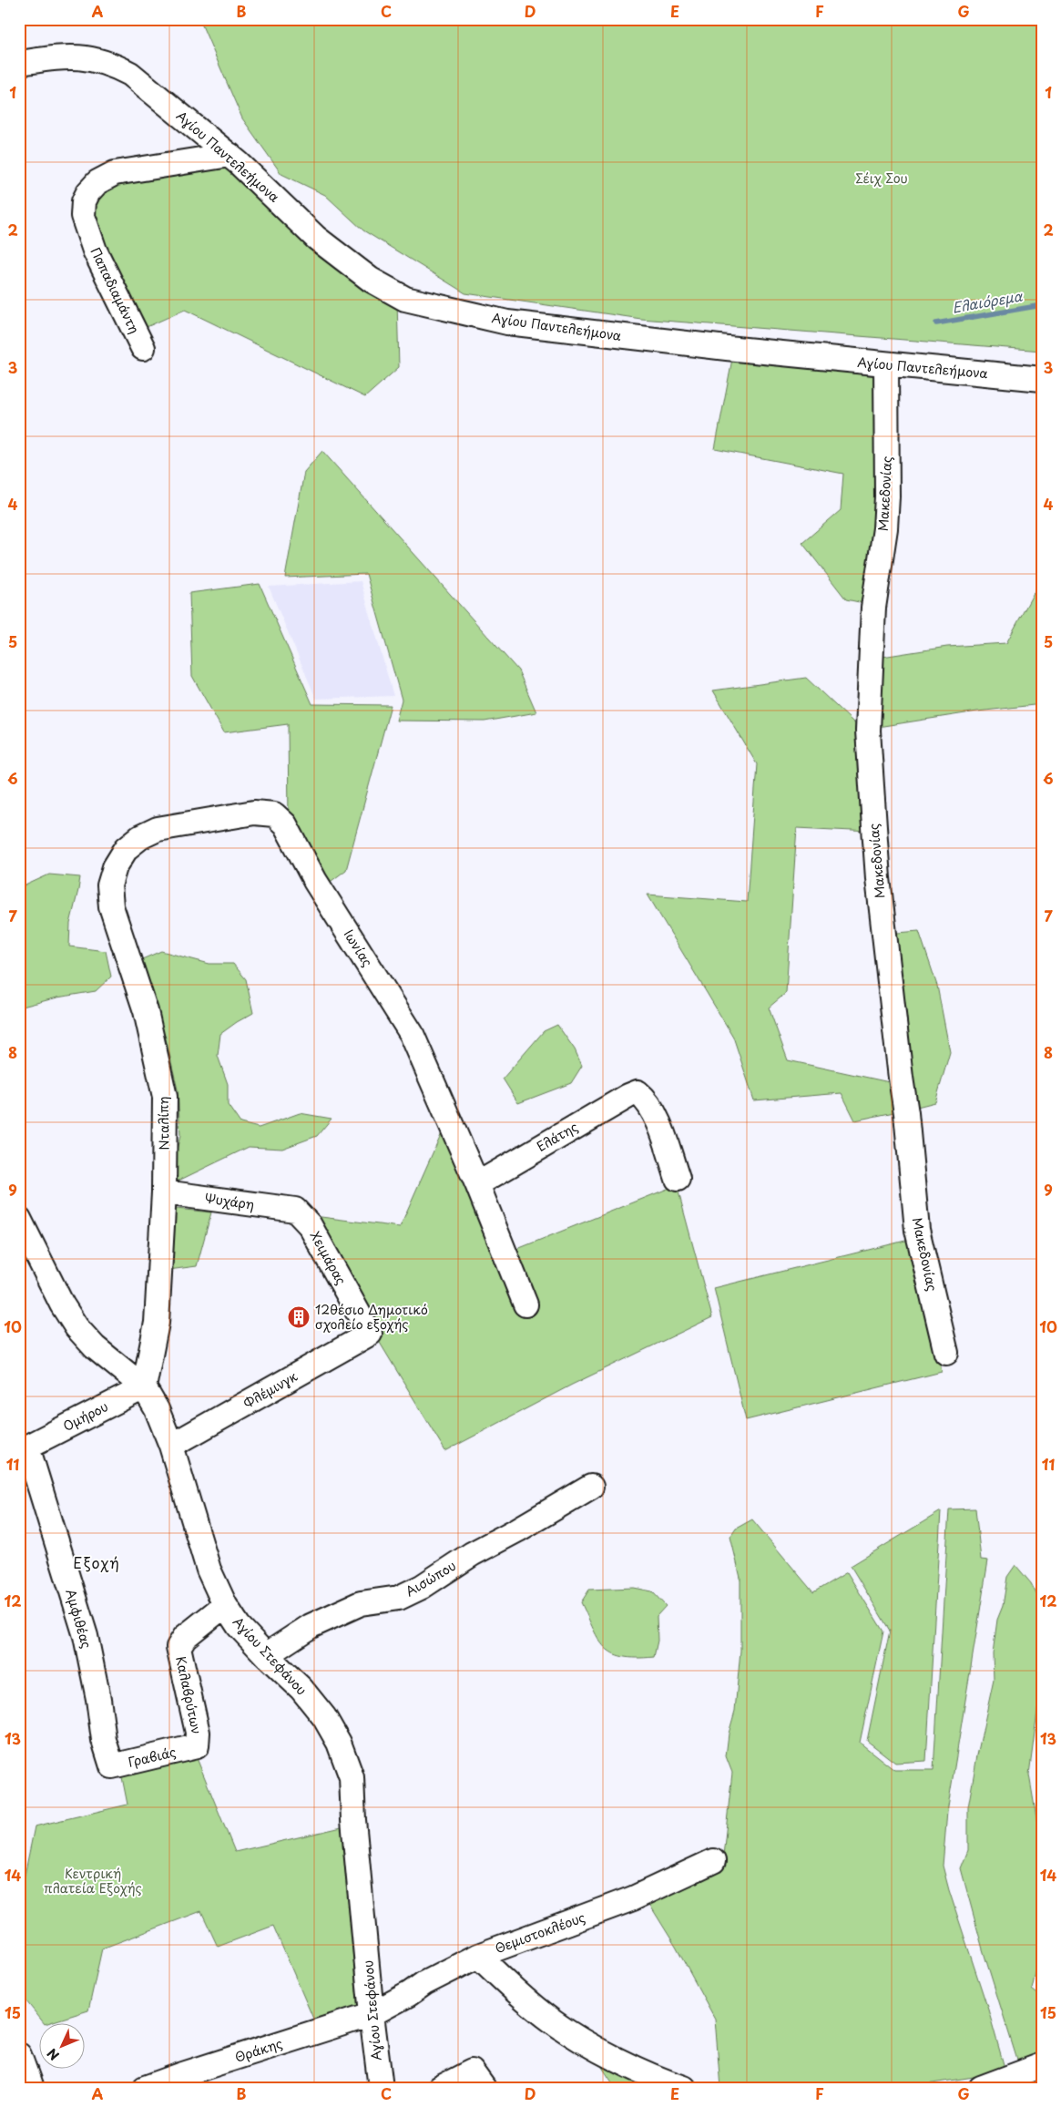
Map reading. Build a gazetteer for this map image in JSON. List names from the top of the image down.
{
  "streets": {
    "street": [
      "Αγίου Παντελεήμονα",
      "Παπαδιαμάντη",
      "Μακεδονίας",
      "Ιωνίας",
      "Νταλίπη",
      "Ελάτης",
      "Ψυχάρη",
      "Χειμάρας",
      "Φλέμινγκ",
      "Ομήρου",
      "Αισώπου",
      "Αμφιθέας",
      "Αγίου Στεφάνου",
      "Καλαβρύτων",
      "Γραβιάς",
      "Θεμιστοκλέους",
      "Θράκης"
    ]
  },
  "crossings": [
    ["Αγίου Παντελεήμονα", "Παπαδιαμάντη"],
    ["Αγίου Παντελεήμονα", "Μακεδονίας"],
    ["Ιωνίας", "Νταλίπη"],
    ["Ιωνίας", "Ελάτης"],
    ["Νταλίπη", "Ψυχάρη"],
    ["Νταλίπη", "Ομήρου"],
    ["Νταλίπη", "Αγίου Στεφάνου"],
    ["Ψυχάρη", "Χειμάρας"],
    ["Χειμάρας", "Φλέμινγκ"],
    ["Φλέμινγκ", "Αγίου Στεφάνου"],
    ["Ομήρου", "Αμφιθέας"],
    ["Ομήρου", "Αγίου Στεφάνου"],
    ["Αισώπου", "Αγίου Στεφάνου"],
    ["Αμφιθέας", "Γραβιάς"],
    ["Αγίου Στεφάνου", "Καλαβρύτων"],
    ["Αγίου Στεφάνου", "Θεμιστοκλέους"],
    ["Αγίου Στεφάνου", "Θράκης"],
    ["Καλαβρύτων", "Γραβιάς"],
    ["Θεμιστοκλέους", "Θράκης"]
  ],
  "districts": ["Εξοχή"],
  "water": ["Ελαιόρεμα"],
  "parks": ["Σέιχ Σου", "Κεντρική πλατεία Εξοχής"],
  "places": {
    "building": ["12θέσιο Δημοτικό σχολείο εξοχής"]
  },
  "north": "bottom left",
  "grid": {
    "columns": [
      "A",
      "B",
      "C",
      "D",
      "E",
      "F",
      "G"
    ],
    "rows": [
      "1",
      "2",
      "3",
      "4",
      "5",
      "6",
      "7",
      "8",
      "9",
      "10",
      "11",
      "12",
      "13",
      "14",
      "15"
    ]
  }
}
